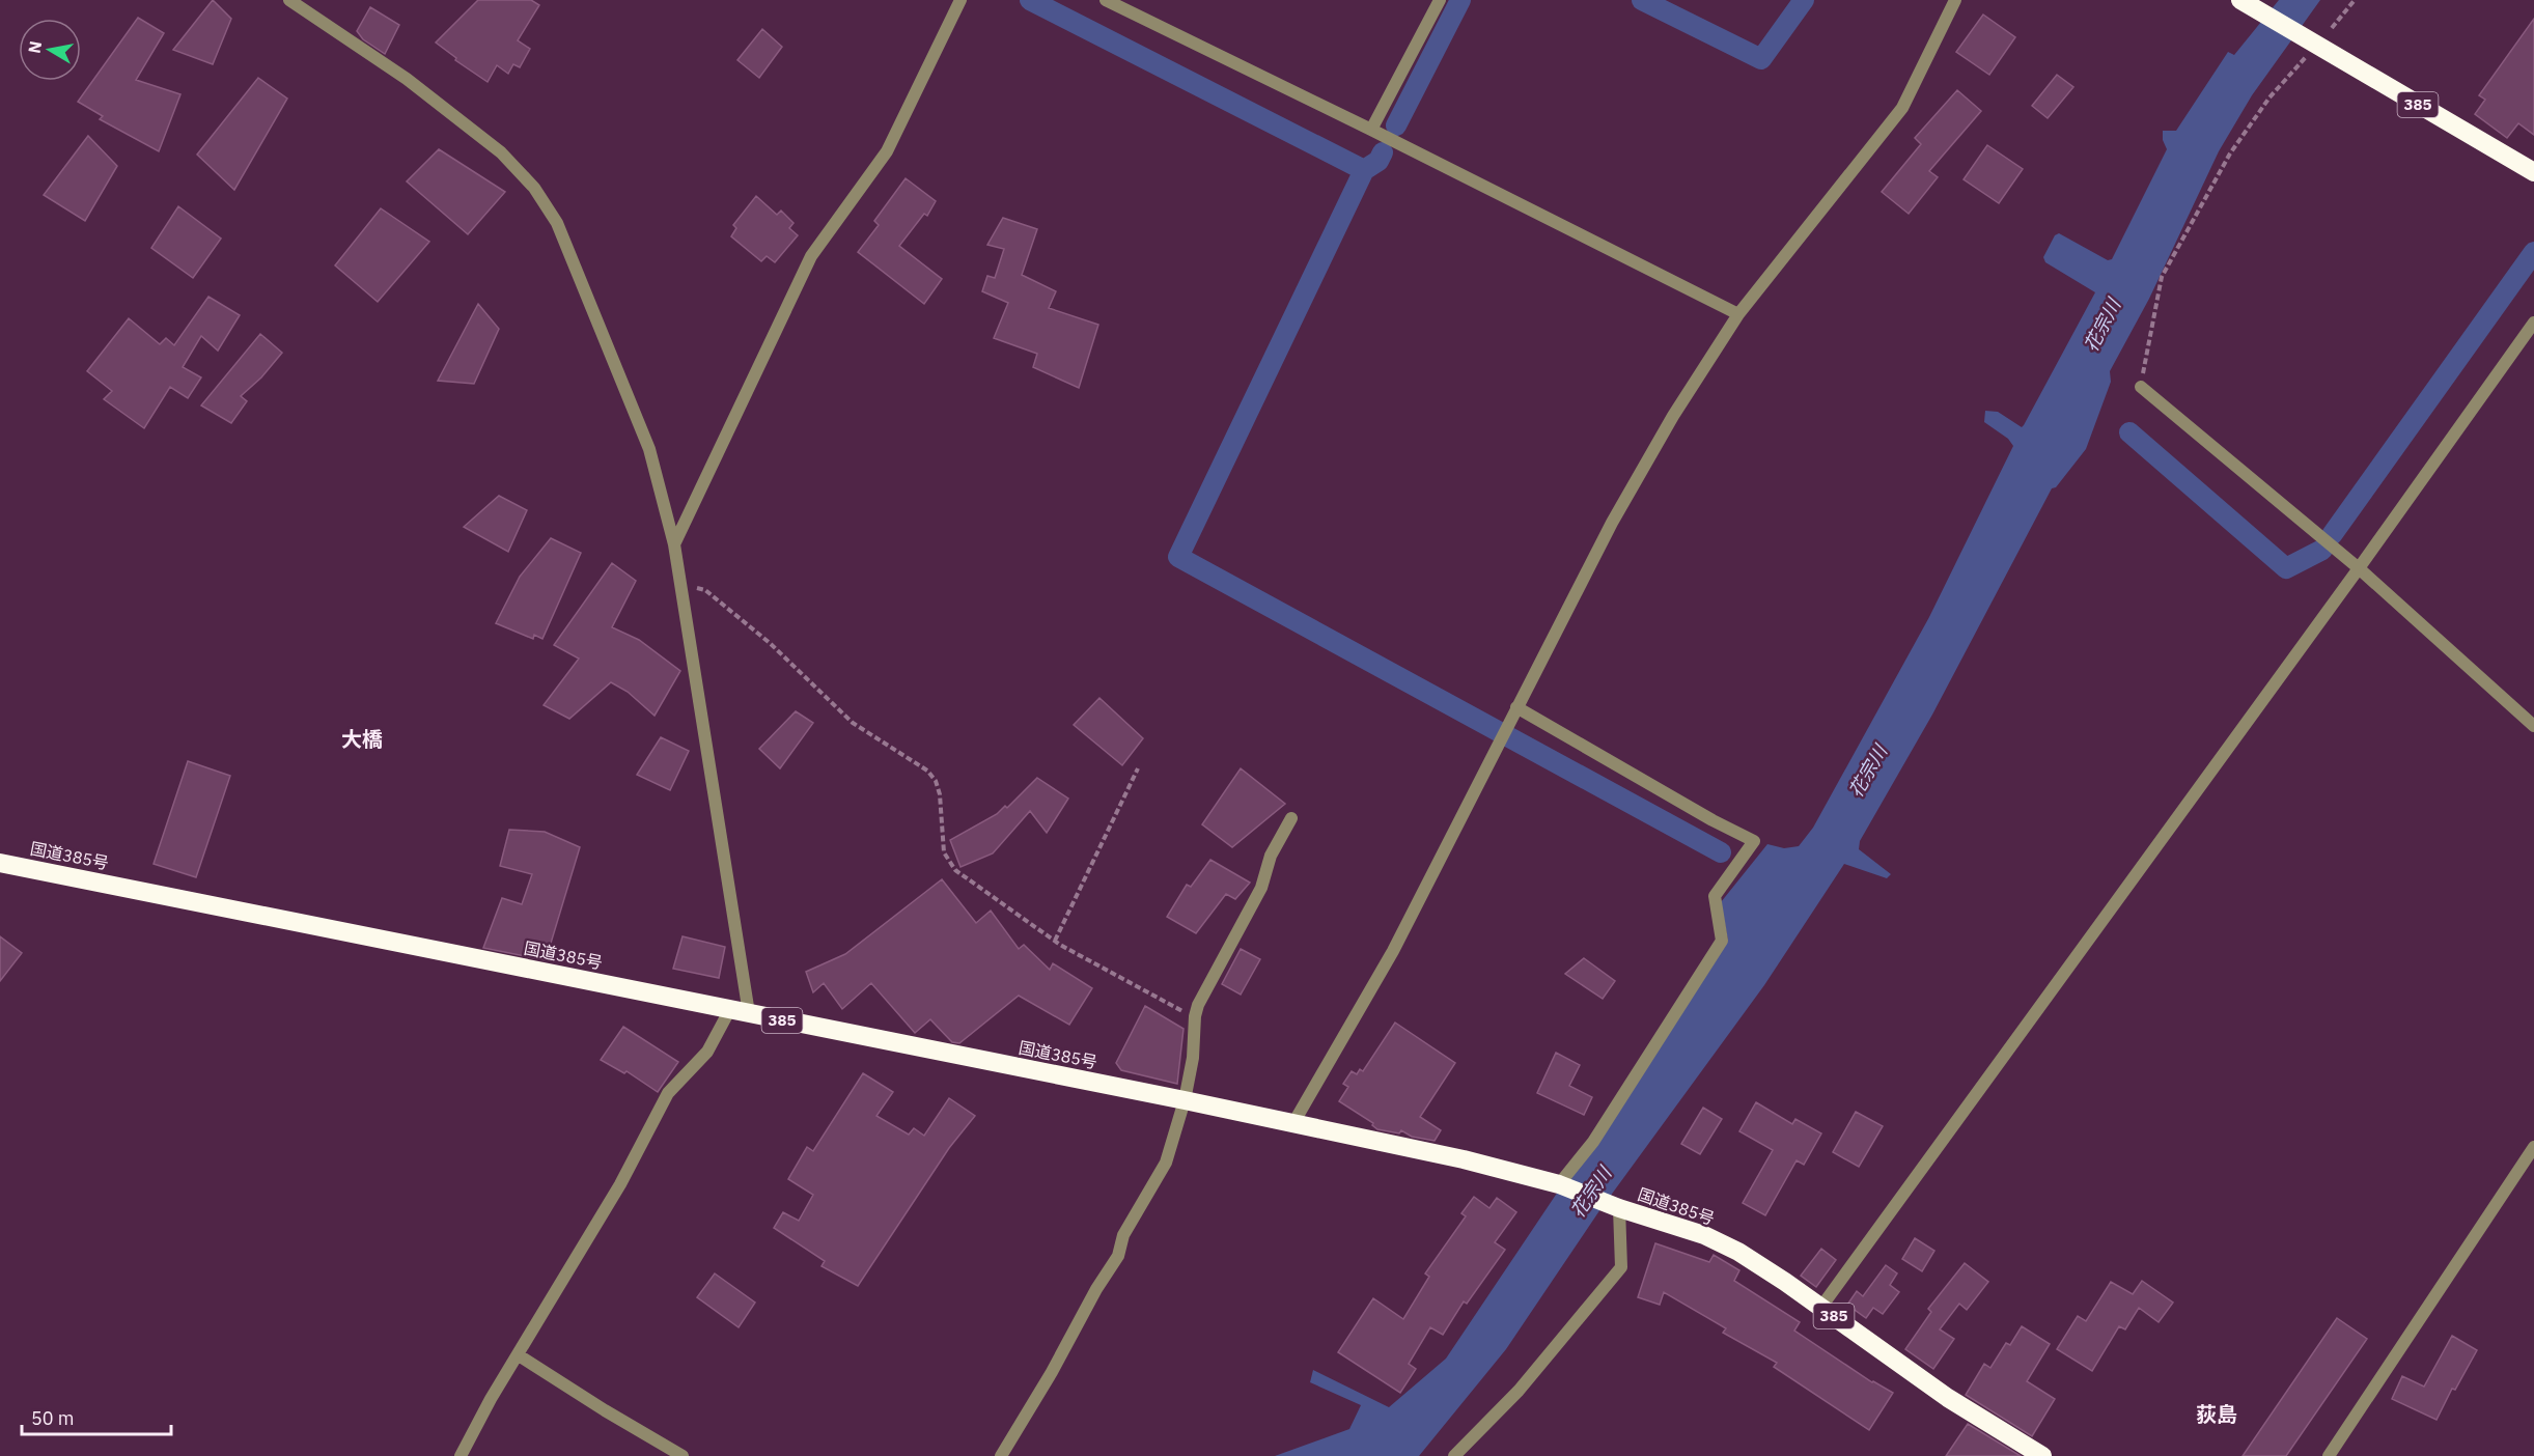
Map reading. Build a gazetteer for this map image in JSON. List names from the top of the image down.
{
  "streets": {
    "highway": ["385", "国道385号"]
  },
  "districts": ["大橋", "荻島"],
  "water": ["花宗川"],
  "scale_bar": "50 m",
  "north": "left"
}
